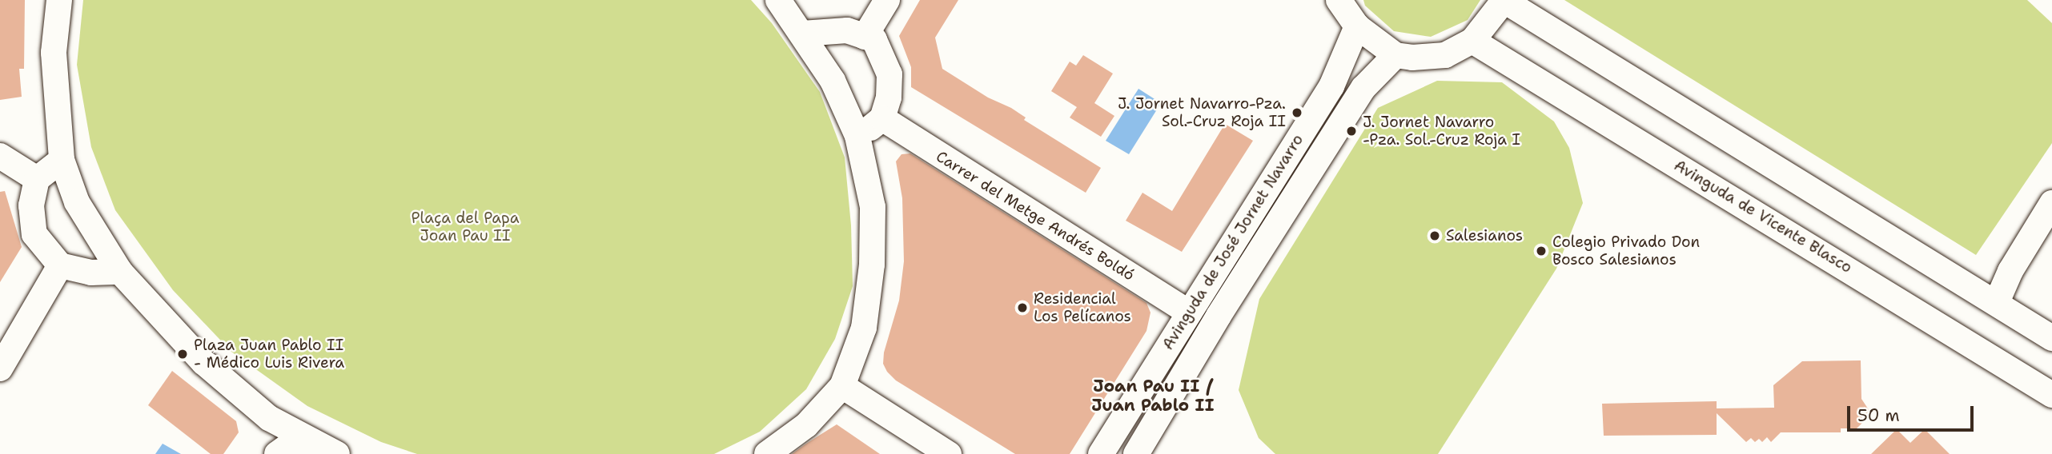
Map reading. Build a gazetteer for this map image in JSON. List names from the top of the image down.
{
  "streets": {
    "street": ["Carrer del Metge Andrés Boldó", "Avinguda de Vicente Blasco", "Avinguda de José Jornet Navarro"]
  },
  "crossings": [
    ["Carrer del Metge Andrés Boldó", "Avinguda de José Jornet Navarro"]
  ],
  "districts": ["Joan Pau II / Juan Pablo II"],
  "parks": ["Plaça del Papa Joan Pau II"],
  "places": [
    "J. Jornet Navarro-Pza. Sol.-Cruz Roja II",
    "J. Jornet Navarro -Pza. Sol.-Cruz Roja I",
    "Salesianos",
    "Colegio Privado Don Bosco Salesianos",
    "Residencial Los Pelícanos",
    "Plaza Juan Pablo II - Médico Luis Rivera"
  ],
  "scale_bar": "50 m"
}
